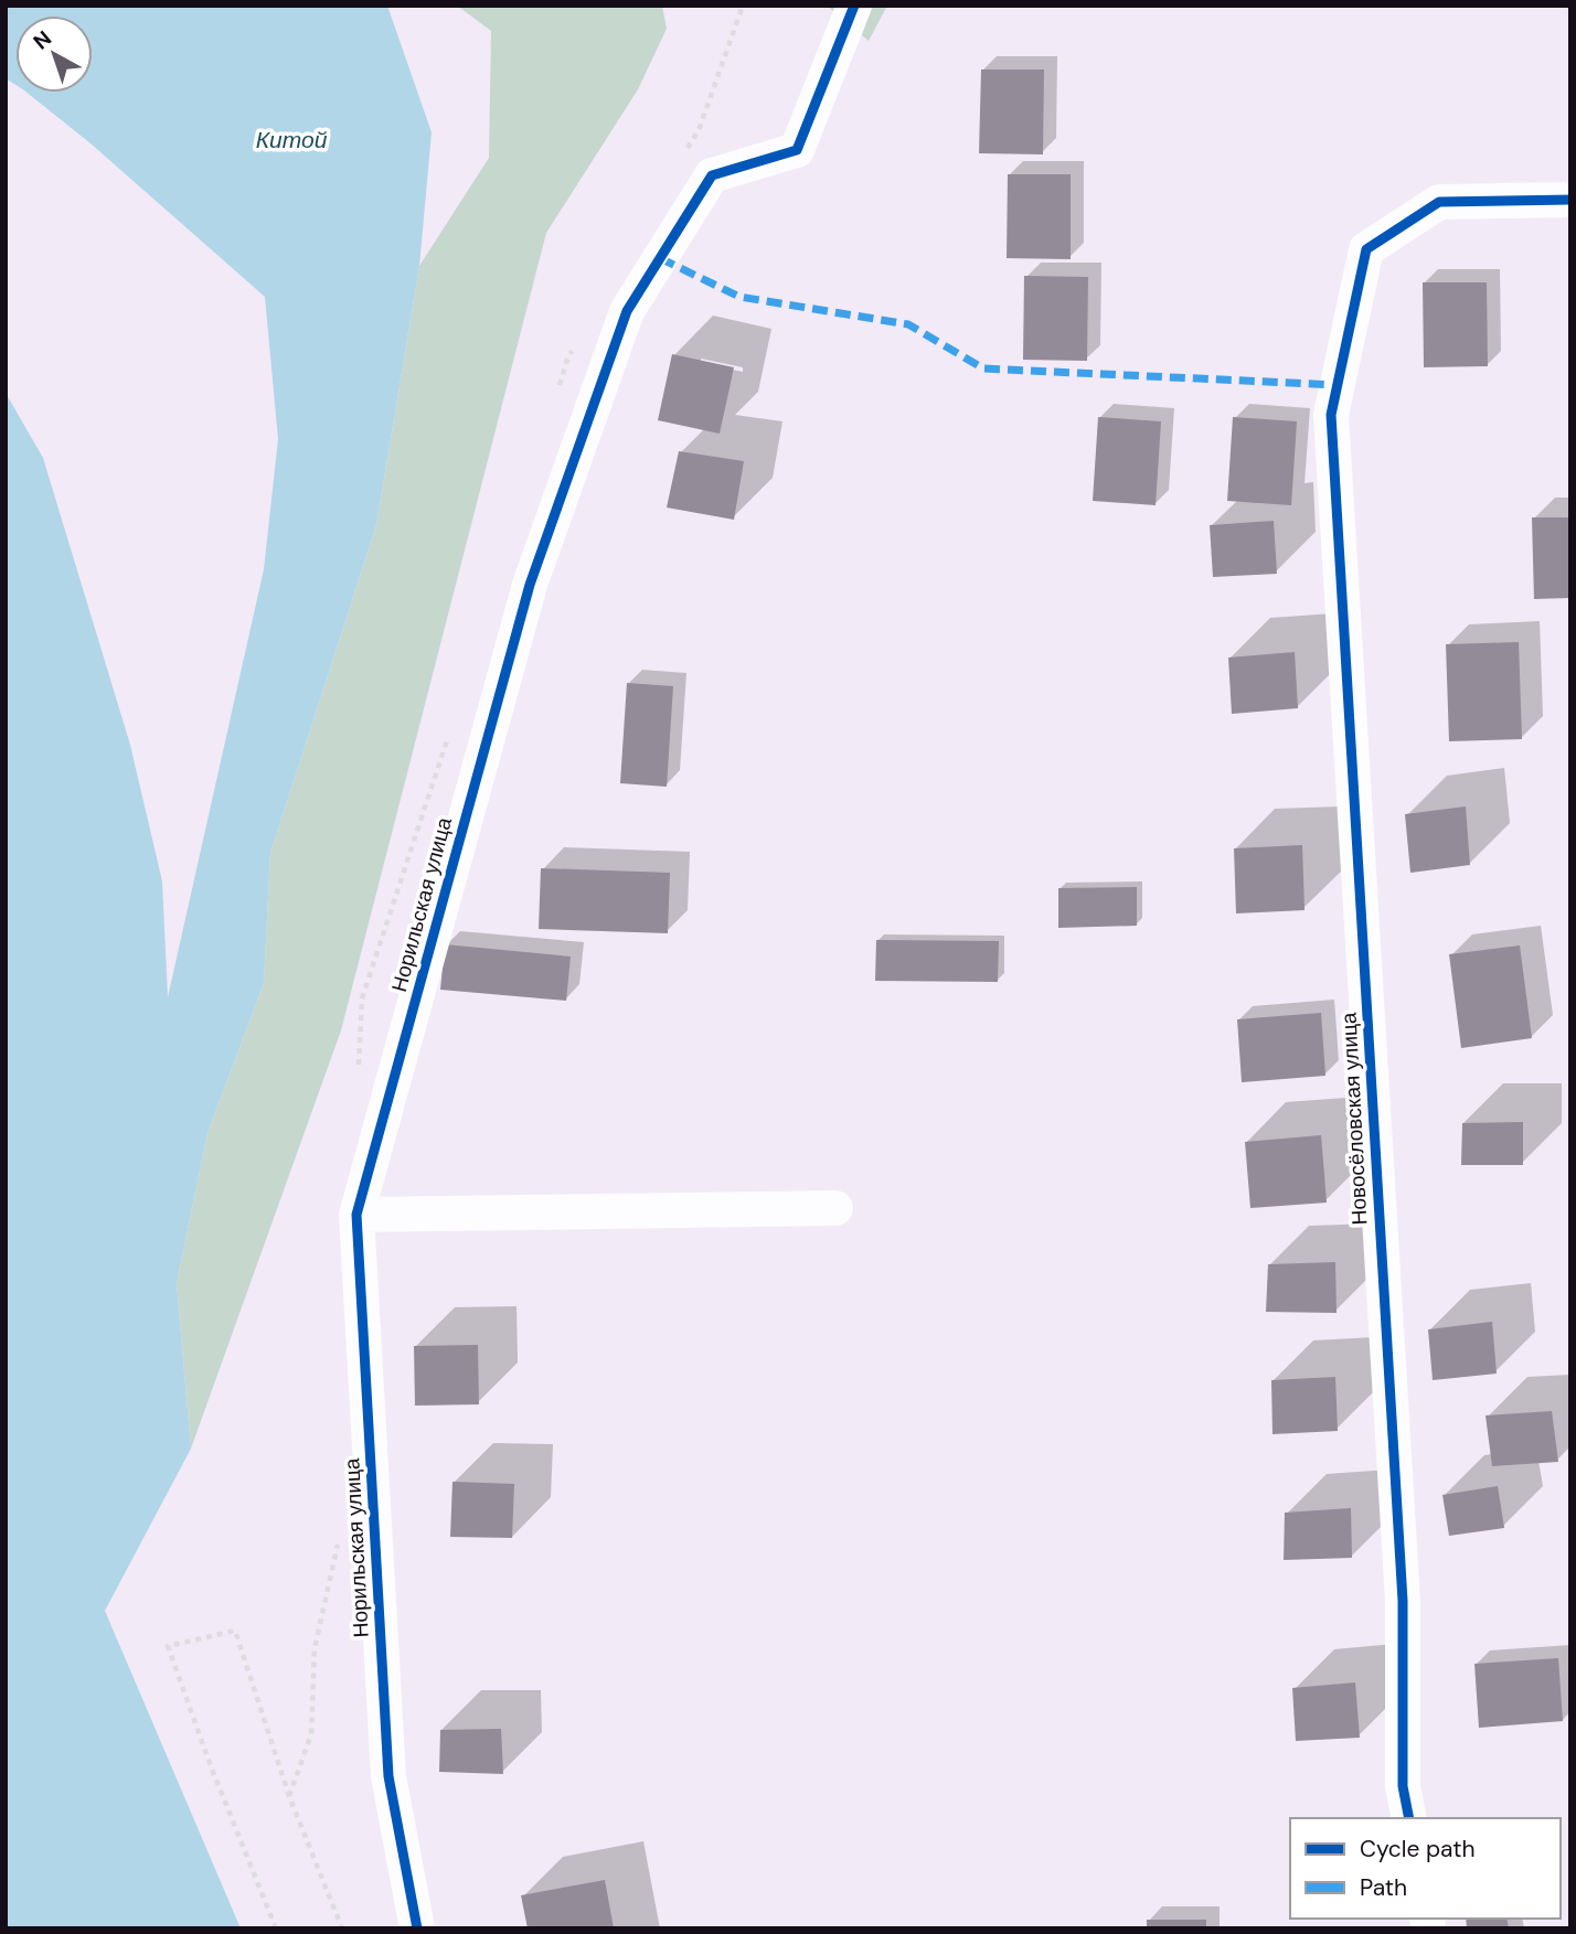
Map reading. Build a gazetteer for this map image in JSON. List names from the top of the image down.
{
  "streets": {
    "street": ["Норильская улица", "Новосёловская улица"]
  },
  "water": ["Китой"],
  "legend": ["Cycle path", "Path"],
  "north": "top left"
}
